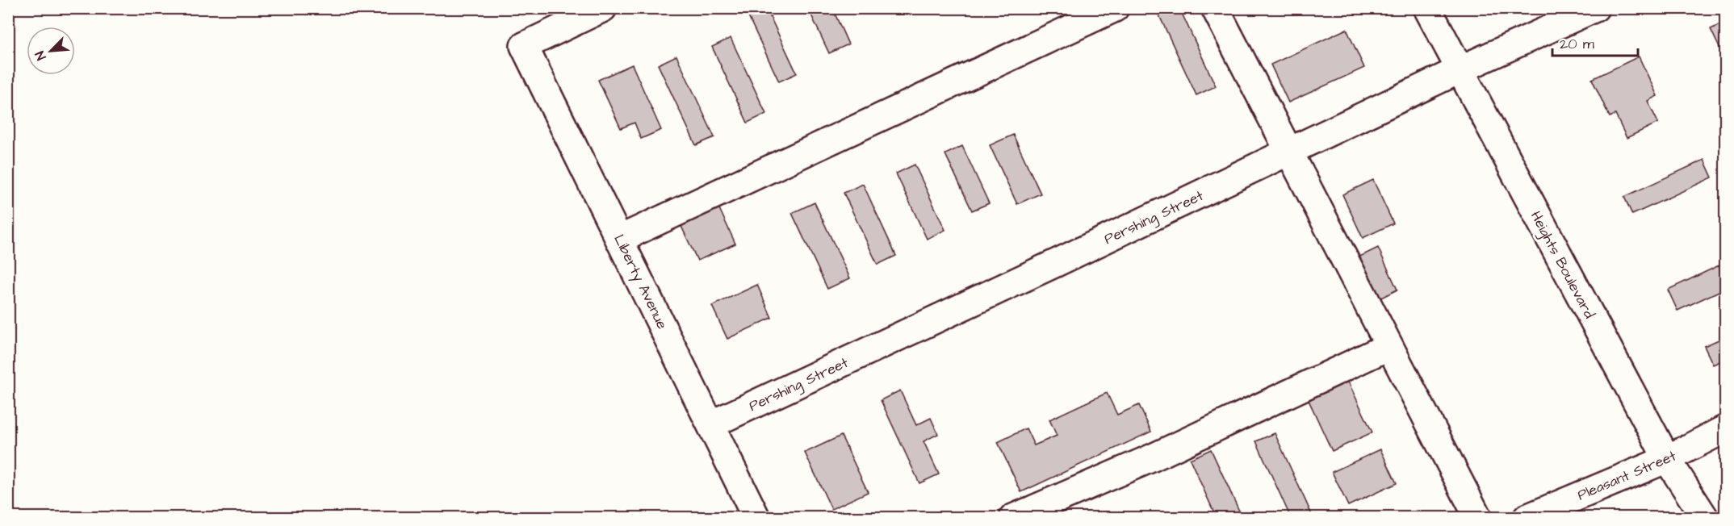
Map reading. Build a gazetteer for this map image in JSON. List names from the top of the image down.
{
  "streets": {
    "street": [
      "Pershing Street",
      "Heights Boulevard",
      "Liberty Avenue",
      "Pleasant Street"
    ]
  },
  "crossings": [
    ["Pershing Street", "Heights Boulevard"],
    ["Pershing Street", "Liberty Avenue"],
    ["Heights Boulevard", "Pleasant Street"]
  ],
  "scale_bar": "20 m",
  "north": "bottom left"
}
